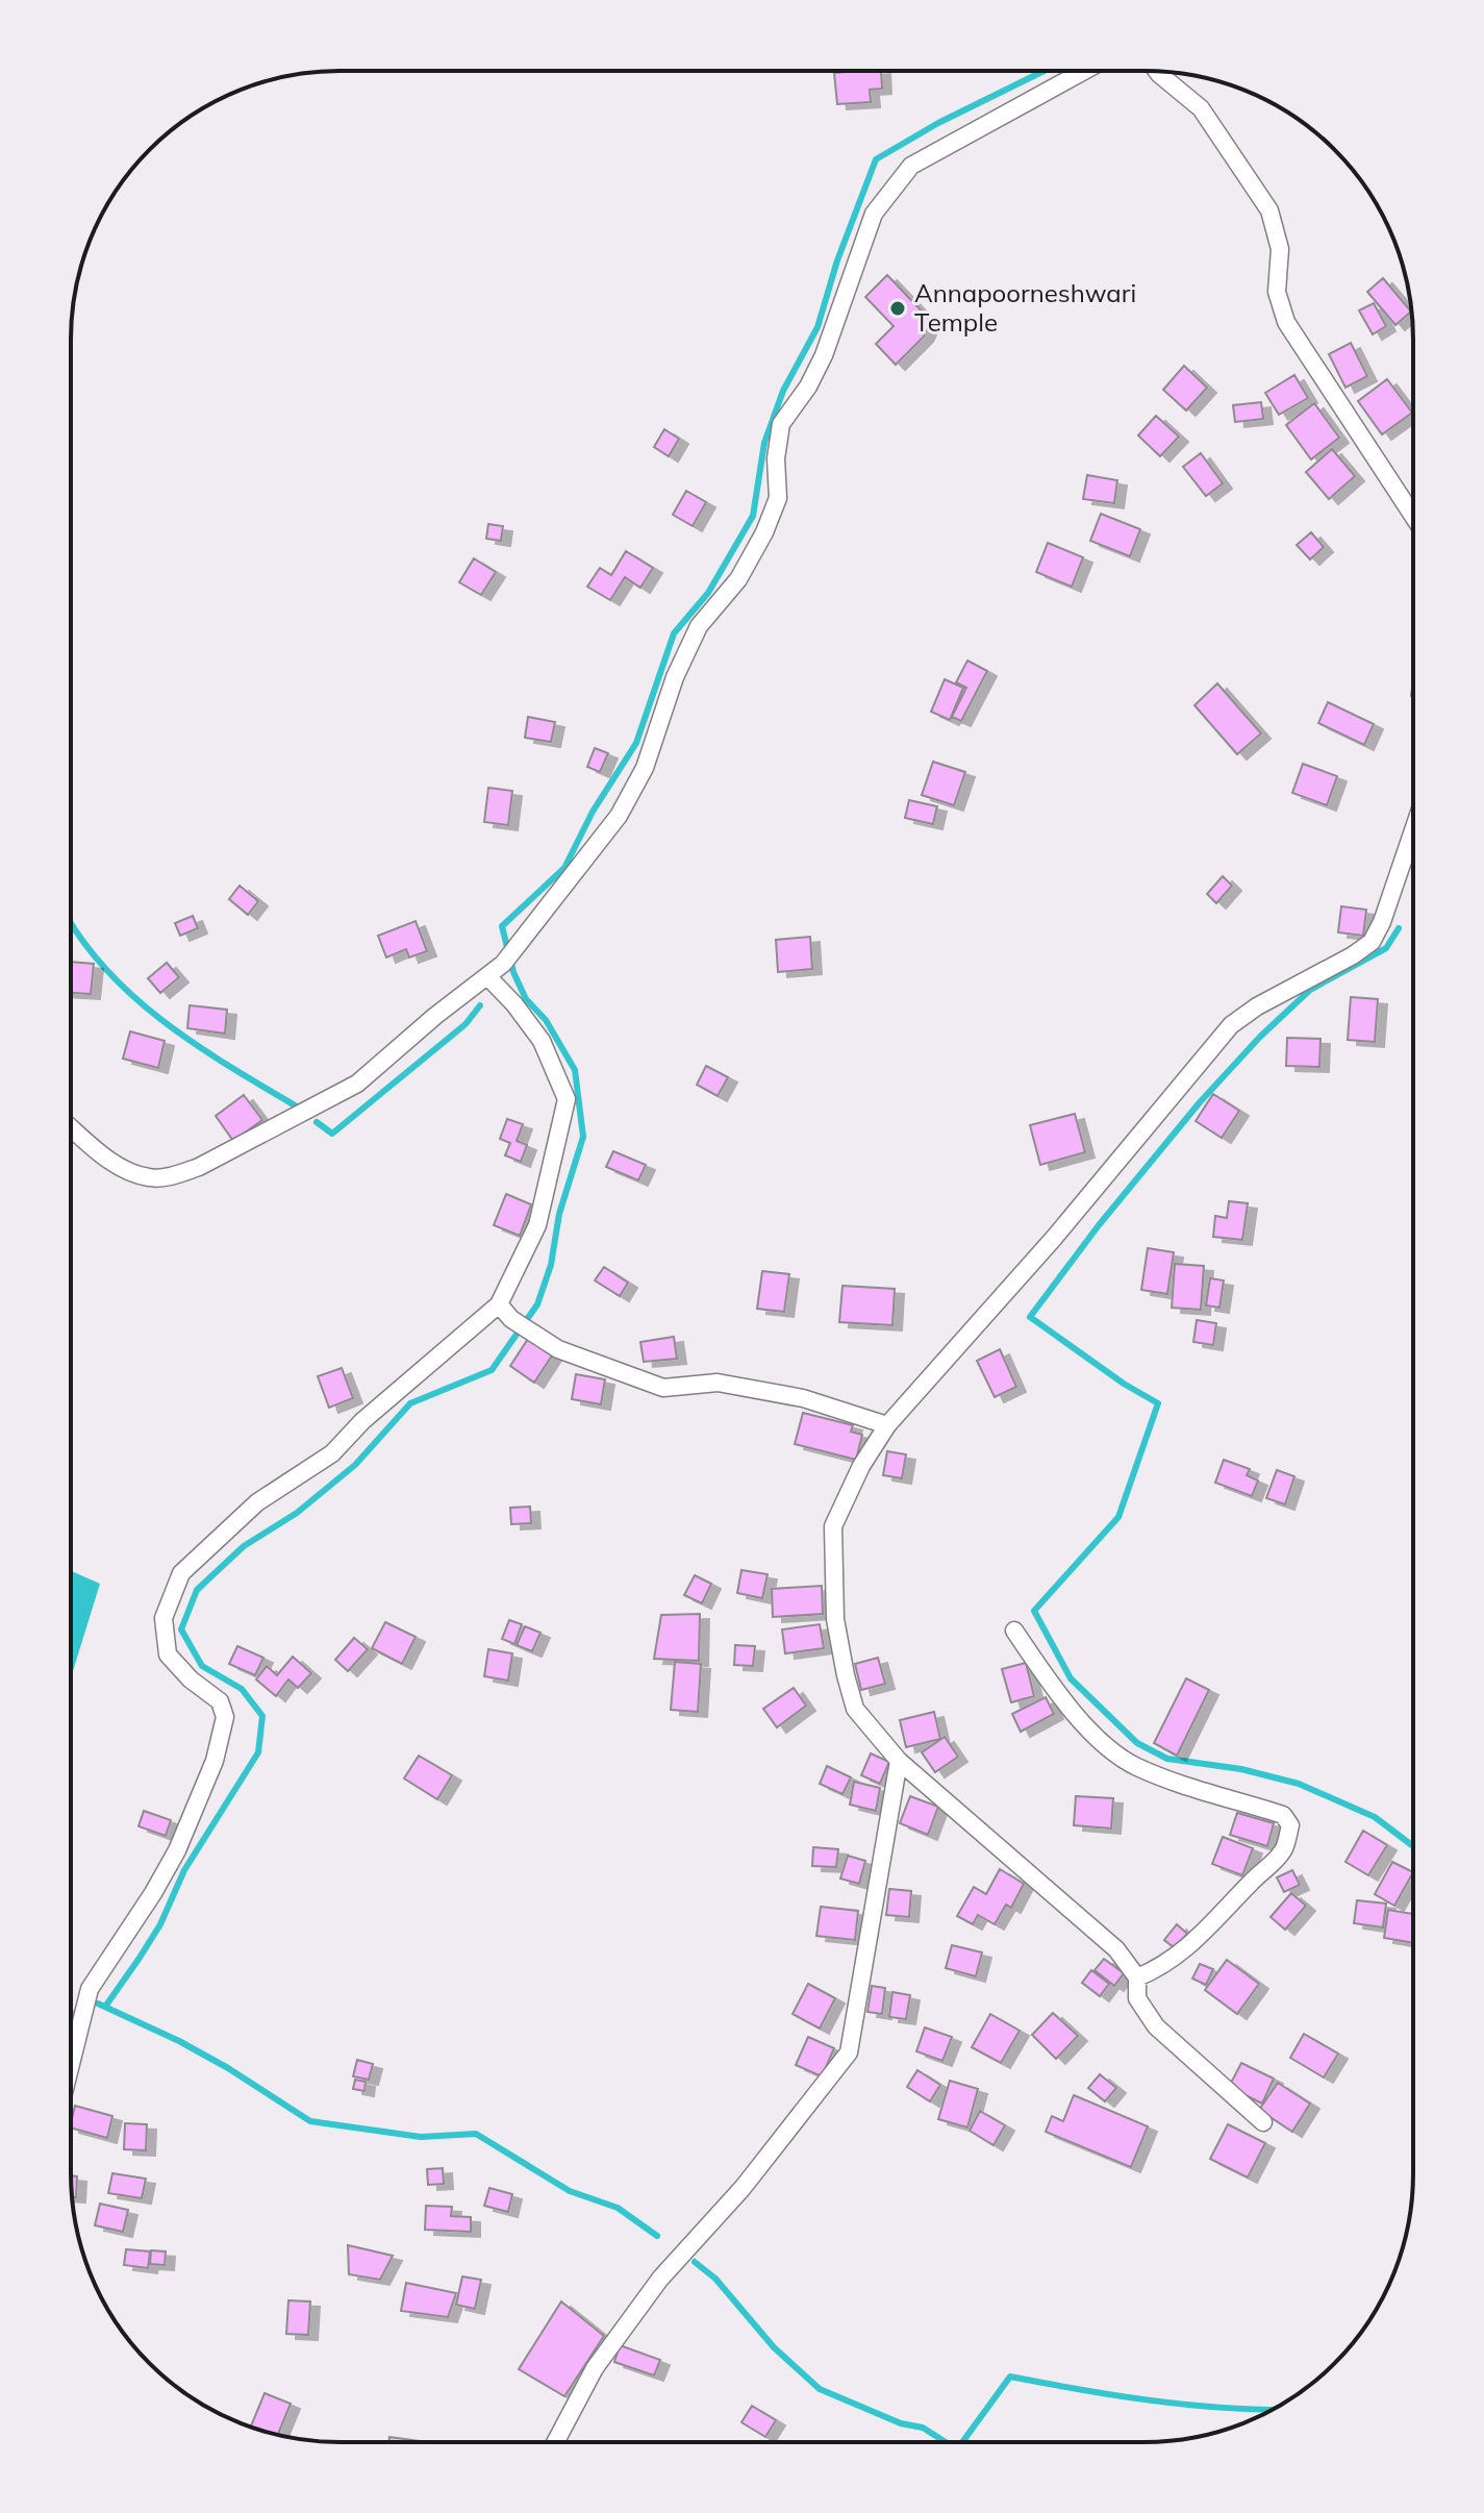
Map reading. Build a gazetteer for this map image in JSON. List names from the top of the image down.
{
  "places": ["Annapoorneshwari Temple"]
}
